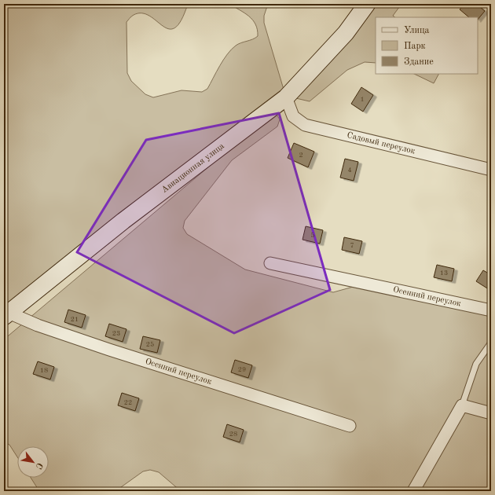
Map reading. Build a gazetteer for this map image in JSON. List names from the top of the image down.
{
  "streets": {
    "street": ["Садовый переулок", "Авиационная улица", "Осенний переулок"]
  },
  "crossings": [
    ["Садовый переулок", "Авиационная улица"],
    ["Авиационная улица", "Осенний переулок"]
  ],
  "house_numbers": [
    "1",
    "2",
    "4",
    "5",
    "7",
    "13",
    "21",
    "23",
    "25",
    "29",
    "18",
    "22",
    "28"
  ],
  "legend": ["Улица", "Парк", "Здание"],
  "north": "bottom right"
}
